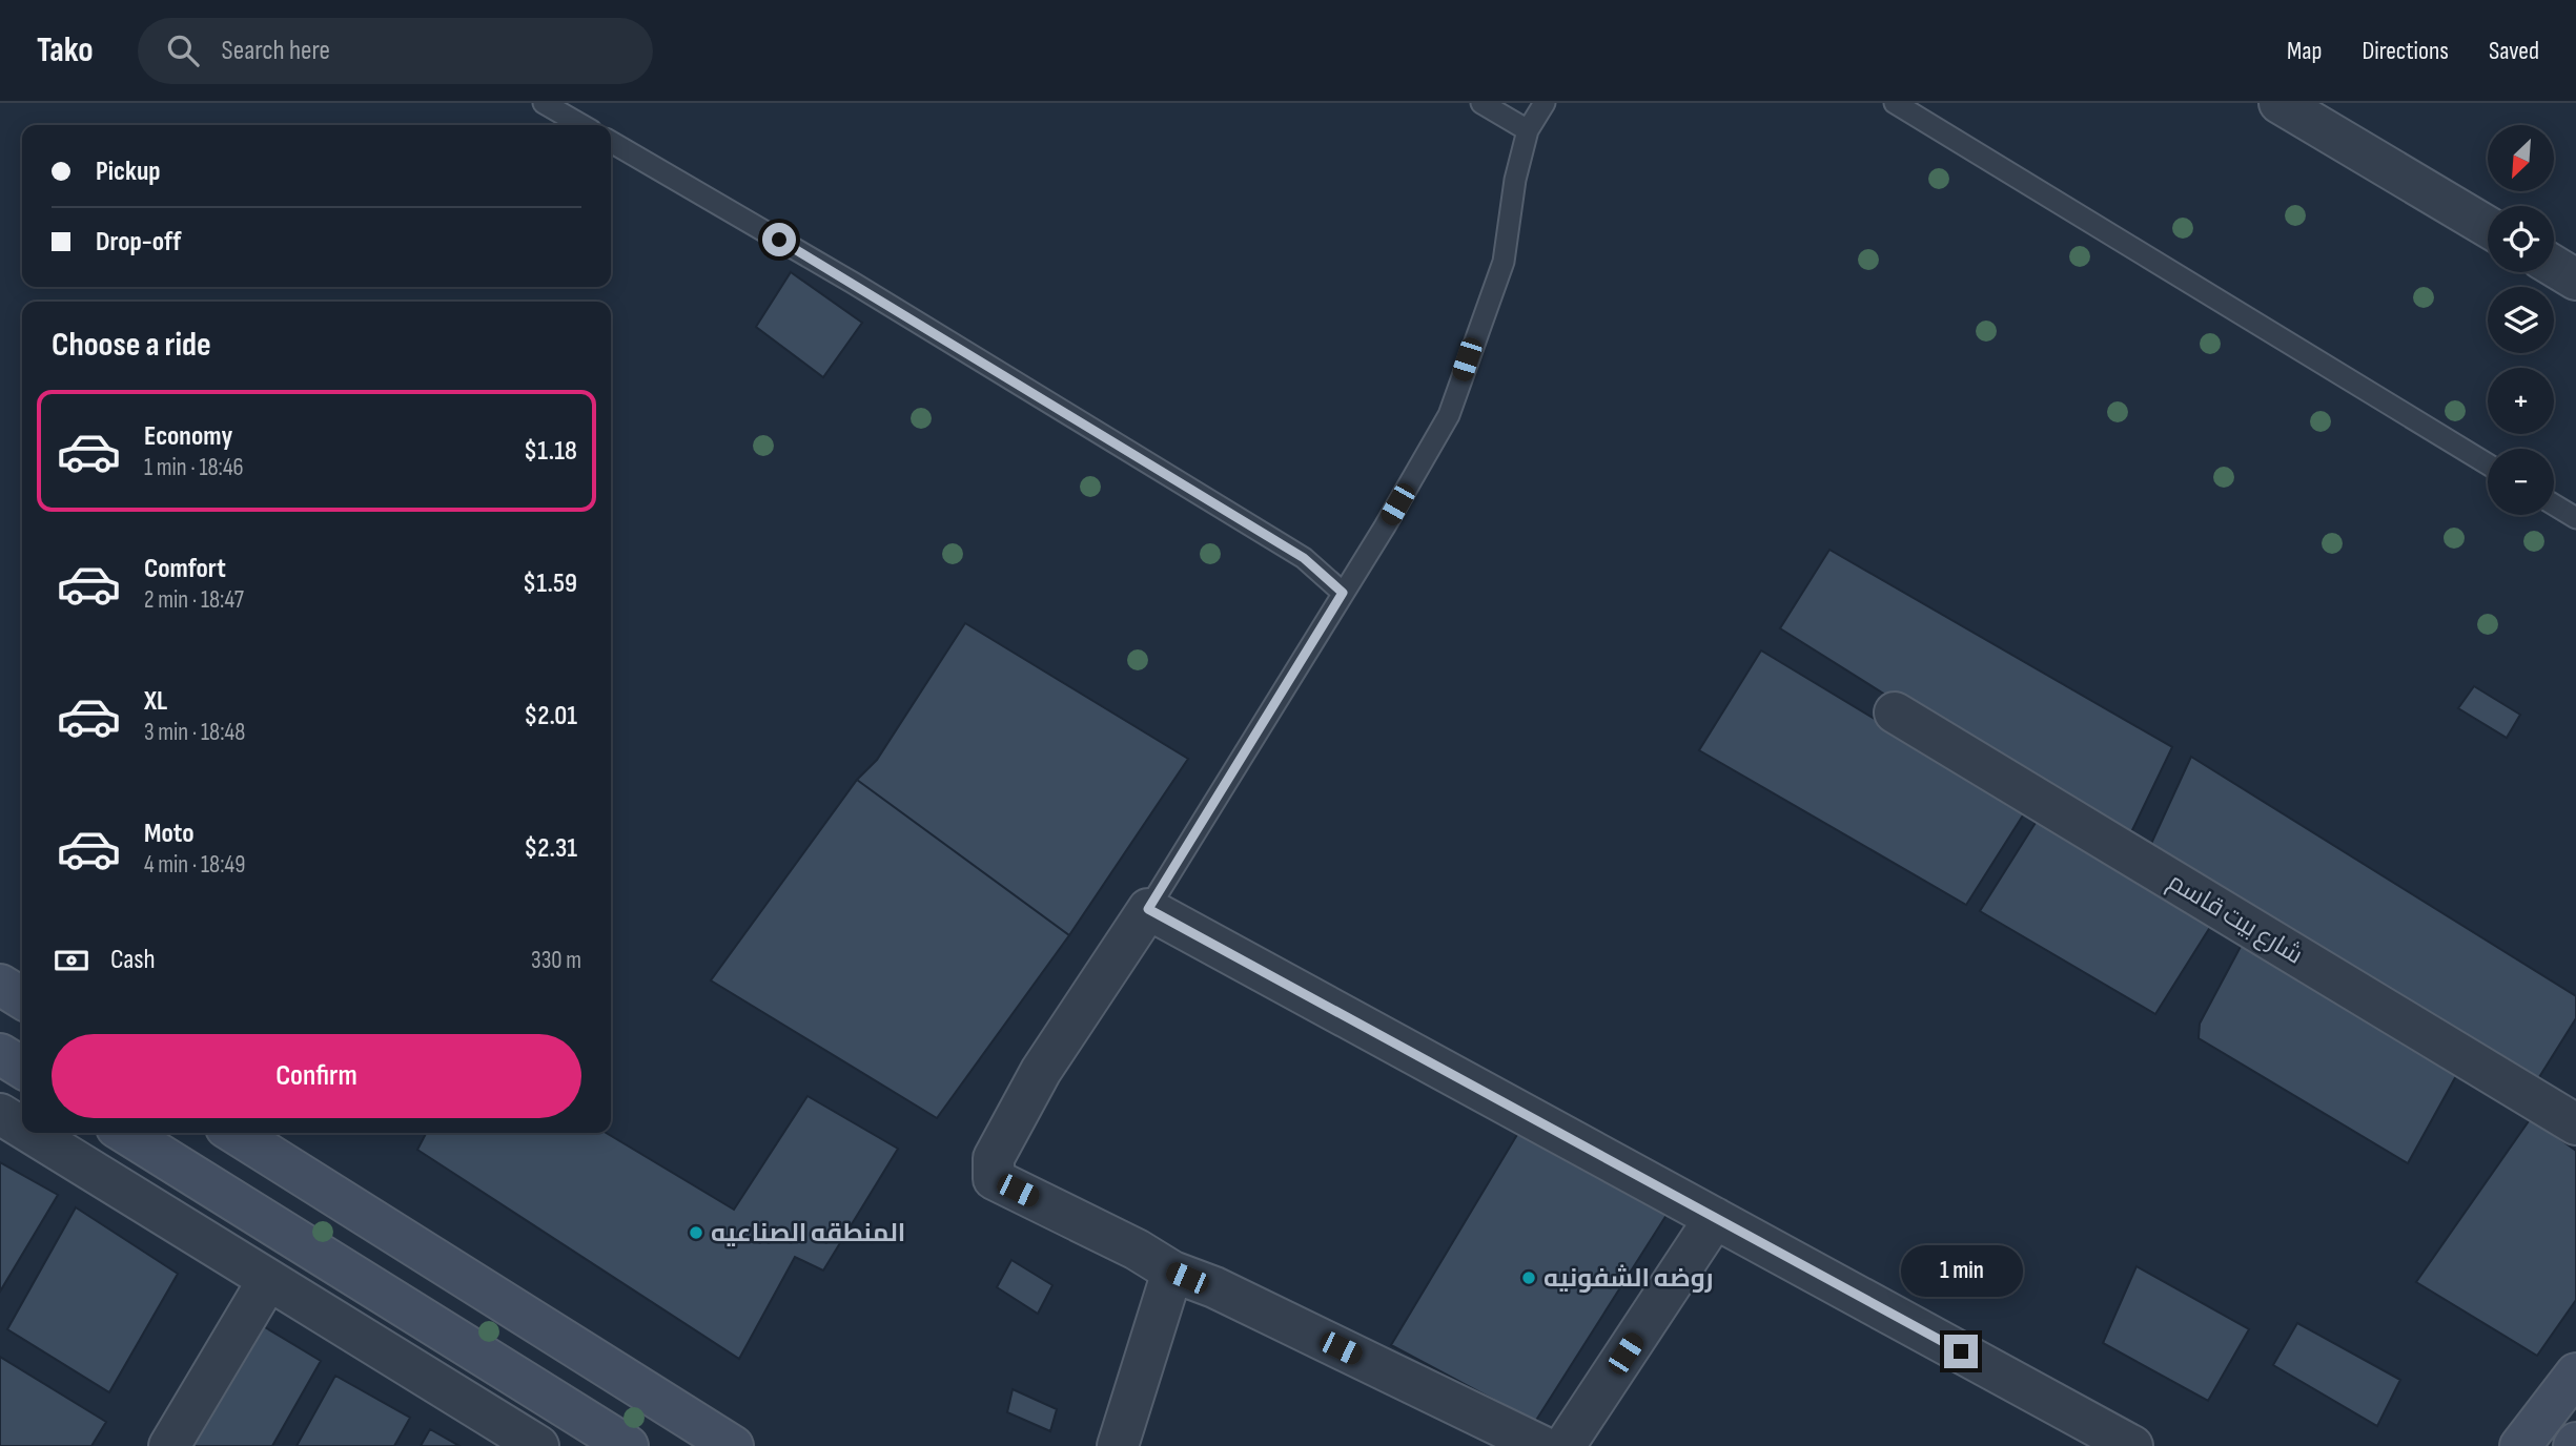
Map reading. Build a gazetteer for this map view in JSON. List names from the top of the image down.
{
  "streets": {
    "street": ["شارع بيت قاسم"]
  },
  "places": ["المنطقه الصناعيه", "روضه الشفونيه"],
  "north": "bottom left",
  "page": {
    "header": "Tako",
    "search": "Search here",
    "nav": ["Map", "Directions", "Saved"],
    "map_buttons": ["+", "−"],
    "banner": ["Pickup", "Drop-off"],
    "heading": "Choose a ride",
    "list": [
      {
        "name": "Economy",
        "note": "1 min · 18:46",
        "value": "$1.18"
      },
      {
        "name": "Comfort",
        "note": "2 min · 18:47",
        "value": "$1.59"
      },
      {
        "name": "XL",
        "note": "3 min · 18:48",
        "value": "$2.01"
      },
      {
        "name": "Moto",
        "note": "4 min · 18:49",
        "value": "$2.31"
      }
    ],
    "pay": ["Cash", "330 m"],
    "buttons": "Confirm",
    "bubble": "1 min"
  }
}
